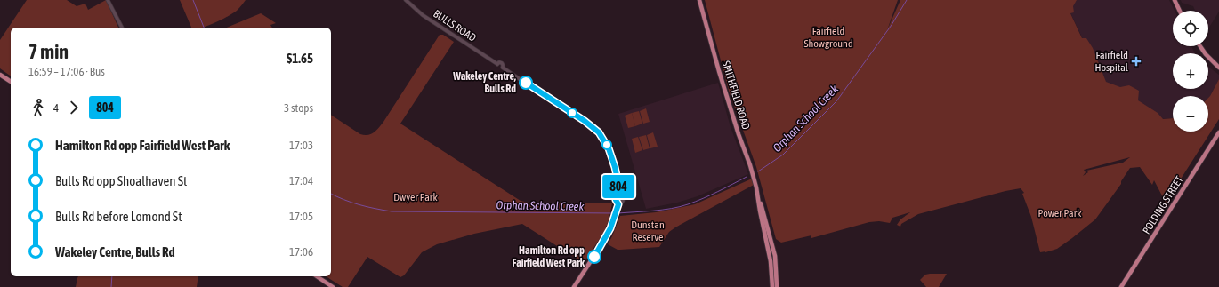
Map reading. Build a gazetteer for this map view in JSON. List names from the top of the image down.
{
  "streets": {
    "main road": ["SMITHFIELD ROAD", "POLDING STREET"],
    "street": ["BULLS ROAD"]
  },
  "water": ["Orphan School Creek"],
  "parks": [
    "Fairfield Showground",
    "Dwyer Park",
    "Power Park",
    "Dunstan Reserve"
  ],
  "places": {
    "health": ["Fairfield Hospital"],
    "other": ["Wakeley Centre, Bulls Rd", "Hamilton Rd opp Fairfield West Park"]
  },
  "lines": ["bus line 804"],
  "page": {
    "on_map": "804",
    "map_buttons": ["+", "−"],
    "heading": ["7 min", "16:59 – 17:06 · Bus", "$1.65"],
    "legs": ["4", "804", "3 stops"],
    "list": [
      {
        "name": "Hamilton Rd opp Fairfield West Park",
        "value": "17:03"
      },
      {
        "name": "Bulls Rd opp Shoalhaven St",
        "value": "17:04"
      },
      {
        "name": "Bulls Rd before Lomond St",
        "value": "17:05"
      },
      {
        "name": "Wakeley Centre, Bulls Rd",
        "value": "17:06"
      }
    ]
  }
}
